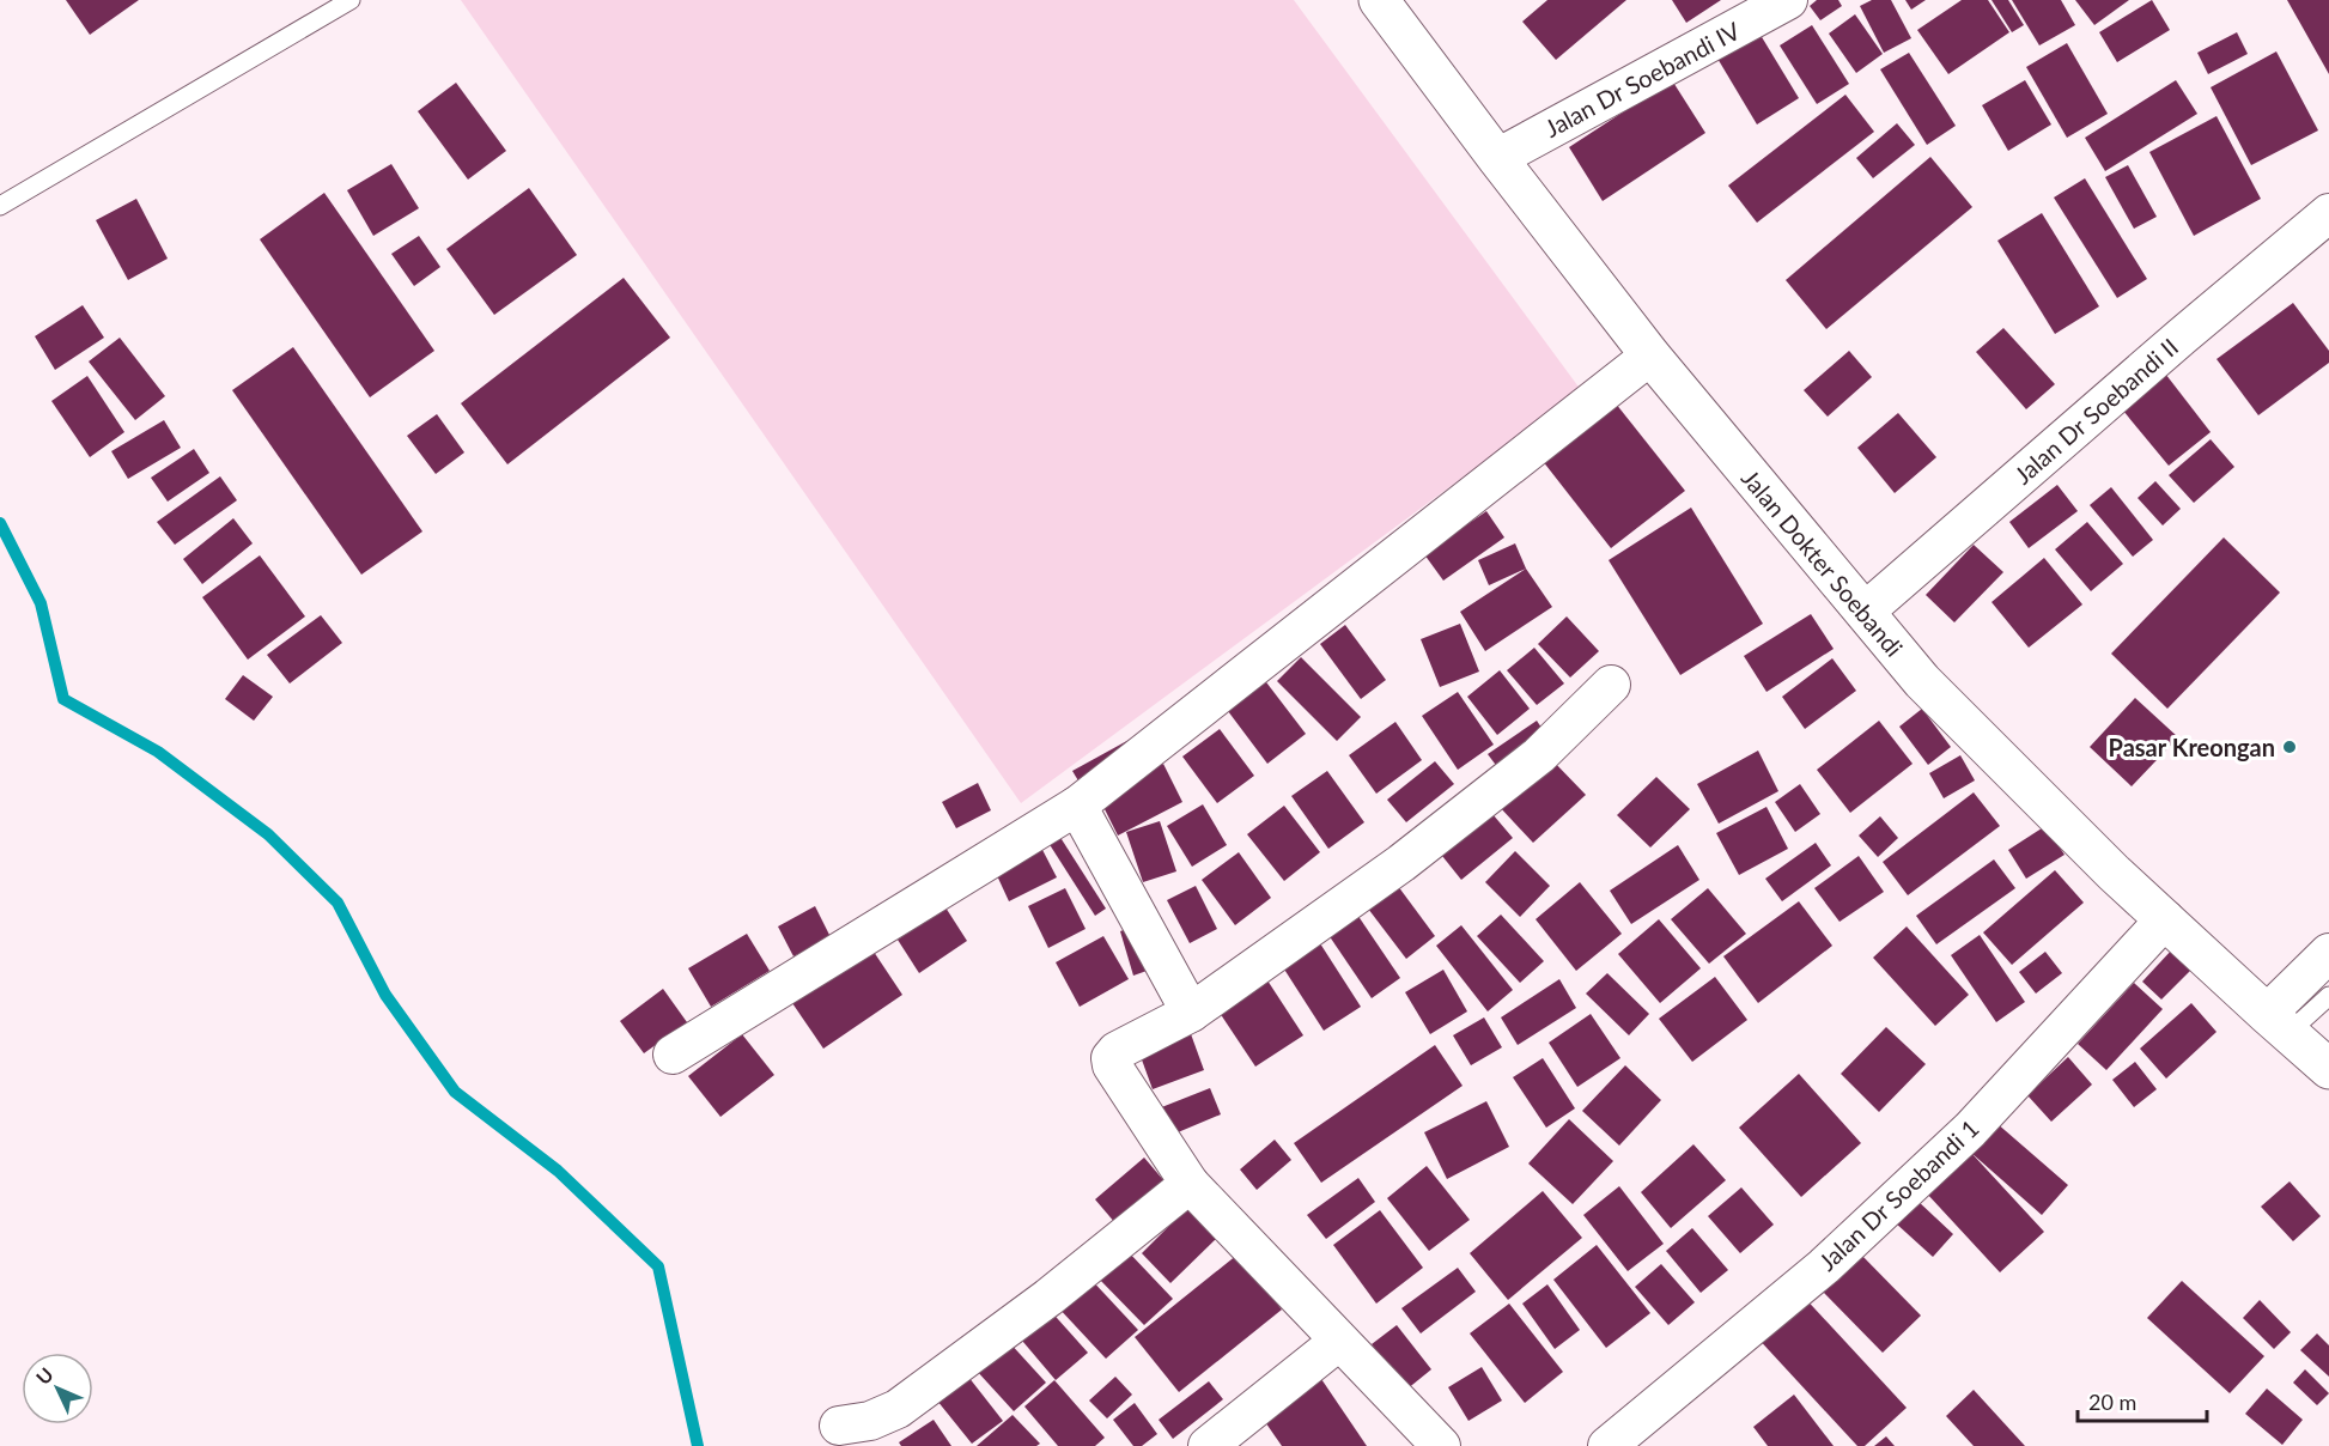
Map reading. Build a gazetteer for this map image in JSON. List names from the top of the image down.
{
  "streets": {
    "main road": ["Jalan Dokter Soebandi"],
    "street": ["Jalan Dr Soebandi IV", "Jalan Dr Soebandi II", "Jalan Dr Soebandi 1"]
  },
  "crossings": [
    ["Jalan Dr Soebandi IV", "Jalan Dokter Soebandi"],
    ["Jalan Dr Soebandi II", "Jalan Dokter Soebandi"],
    ["Jalan Dokter Soebandi", "Jalan Dr Soebandi 1"]
  ],
  "places": ["Pasar Kreongan"],
  "scale_bar": "20 m",
  "north": "top left"
}
